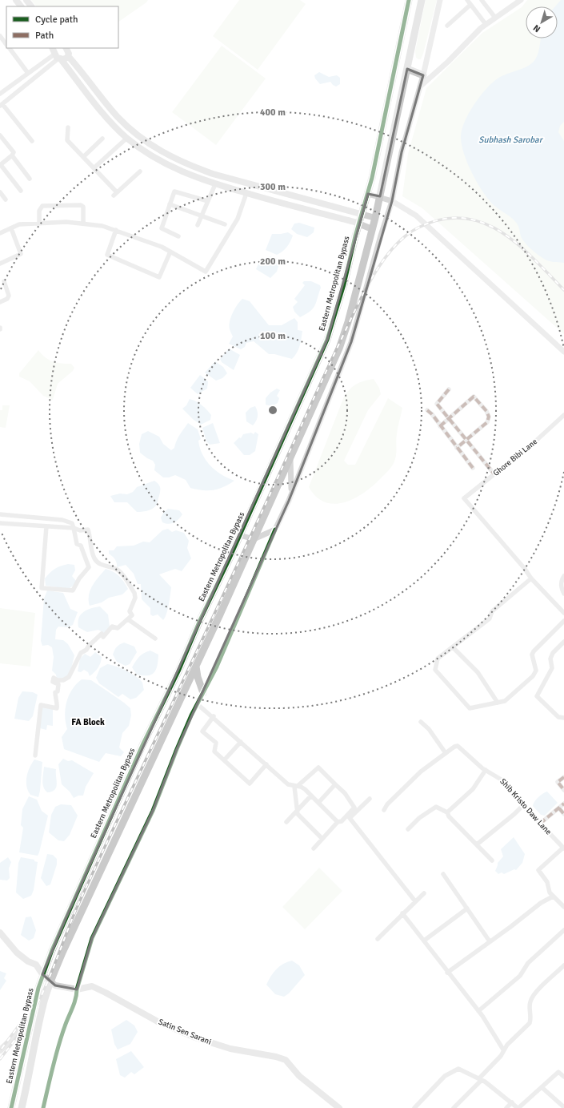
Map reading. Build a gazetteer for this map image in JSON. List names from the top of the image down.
{
  "streets": {
    "main road": ["Eastern Metropolitan Bypass", "Satin Sen Sarani"],
    "street": ["Ghore Bibi Lane", "Shib Kristo Daw Lane"]
  },
  "crossings": [
    ["Eastern Metropolitan Bypass", "Satin Sen Sarani"]
  ],
  "districts": ["FA Block"],
  "water": ["Subhash Sarobar"],
  "legend": ["Cycle path", "Path"],
  "north": "bottom left",
  "rings": [
    "400 m",
    "300 m",
    "200 m",
    "100 m"
  ]
}
